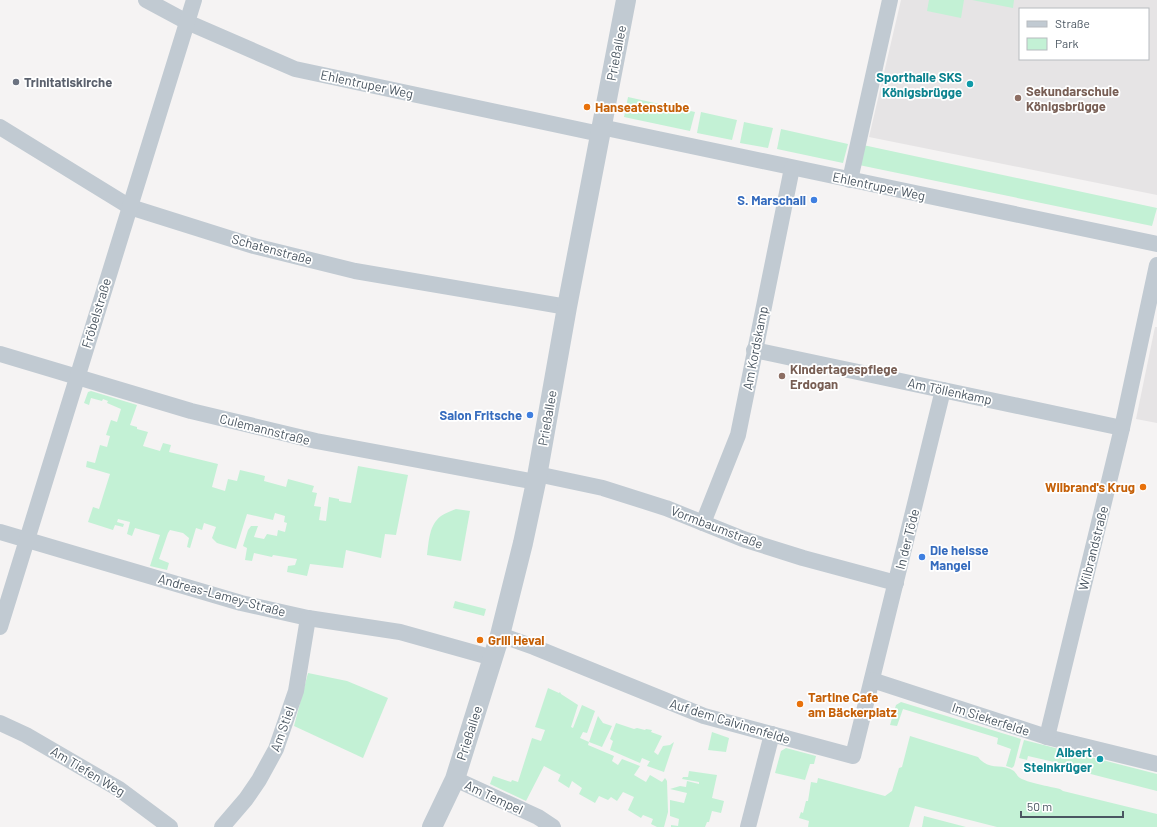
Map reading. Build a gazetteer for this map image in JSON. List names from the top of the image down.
{
  "streets": {
    "street": [
      "Prießallee",
      "Ehlentruper Weg",
      "Schatenstraße",
      "Fröbelstraße",
      "Am Kordskamp",
      "Am Töllenkamp",
      "Culemannstraße",
      "Vormbaumstraße",
      "In der Töde",
      "Wilbrandstraße",
      "Andreas-Lamey-Straße",
      "Im Siekerfelde",
      "Auf dem Calvinenfelde",
      "Am Stiel",
      "Am Tiefen Weg",
      "Am Tempel"
    ]
  },
  "crossings": [
    ["Prießallee", "Ehlentruper Weg"],
    ["Prießallee", "Schatenstraße"],
    ["Prießallee", "Culemannstraße"],
    ["Prießallee", "Vormbaumstraße"],
    ["Prießallee", "Andreas-Lamey-Straße"],
    ["Prießallee", "Auf dem Calvinenfelde"],
    ["Prießallee", "Am Tempel"],
    ["Ehlentruper Weg", "Fröbelstraße"],
    ["Ehlentruper Weg", "Am Kordskamp"],
    ["Schatenstraße", "Fröbelstraße"],
    ["Fröbelstraße", "Culemannstraße"],
    ["Fröbelstraße", "Andreas-Lamey-Straße"],
    ["Am Kordskamp", "Am Töllenkamp"],
    ["Am Kordskamp", "Vormbaumstraße"],
    ["Am Töllenkamp", "In der Töde"],
    ["Am Töllenkamp", "Wilbrandstraße"],
    ["Culemannstraße", "Vormbaumstraße"],
    ["Vormbaumstraße", "In der Töde"],
    ["In der Töde", "Im Siekerfelde"],
    ["In der Töde", "Auf dem Calvinenfelde"],
    ["Wilbrandstraße", "Im Siekerfelde"],
    ["Andreas-Lamey-Straße", "Am Stiel"],
    ["Im Siekerfelde", "Auf dem Calvinenfelde"]
  ],
  "places": [
    "Trinitatiskirche",
    "Sporthalle SKS Königsbrügge",
    "Sekundarschule Königsbrügge",
    "Hanseatenstube",
    "S. Marschall",
    "Kindertagespflege Erdogan",
    "Salon Fritsche",
    "Wilbrand's Krug",
    "Die heisse Mangel",
    "Grill Heval",
    "Tartine Cafe am Bäckerplatz",
    "Albert Steinkrüger"
  ],
  "legend": ["Straße", "Park"],
  "scale_bar": "50 m"
}
